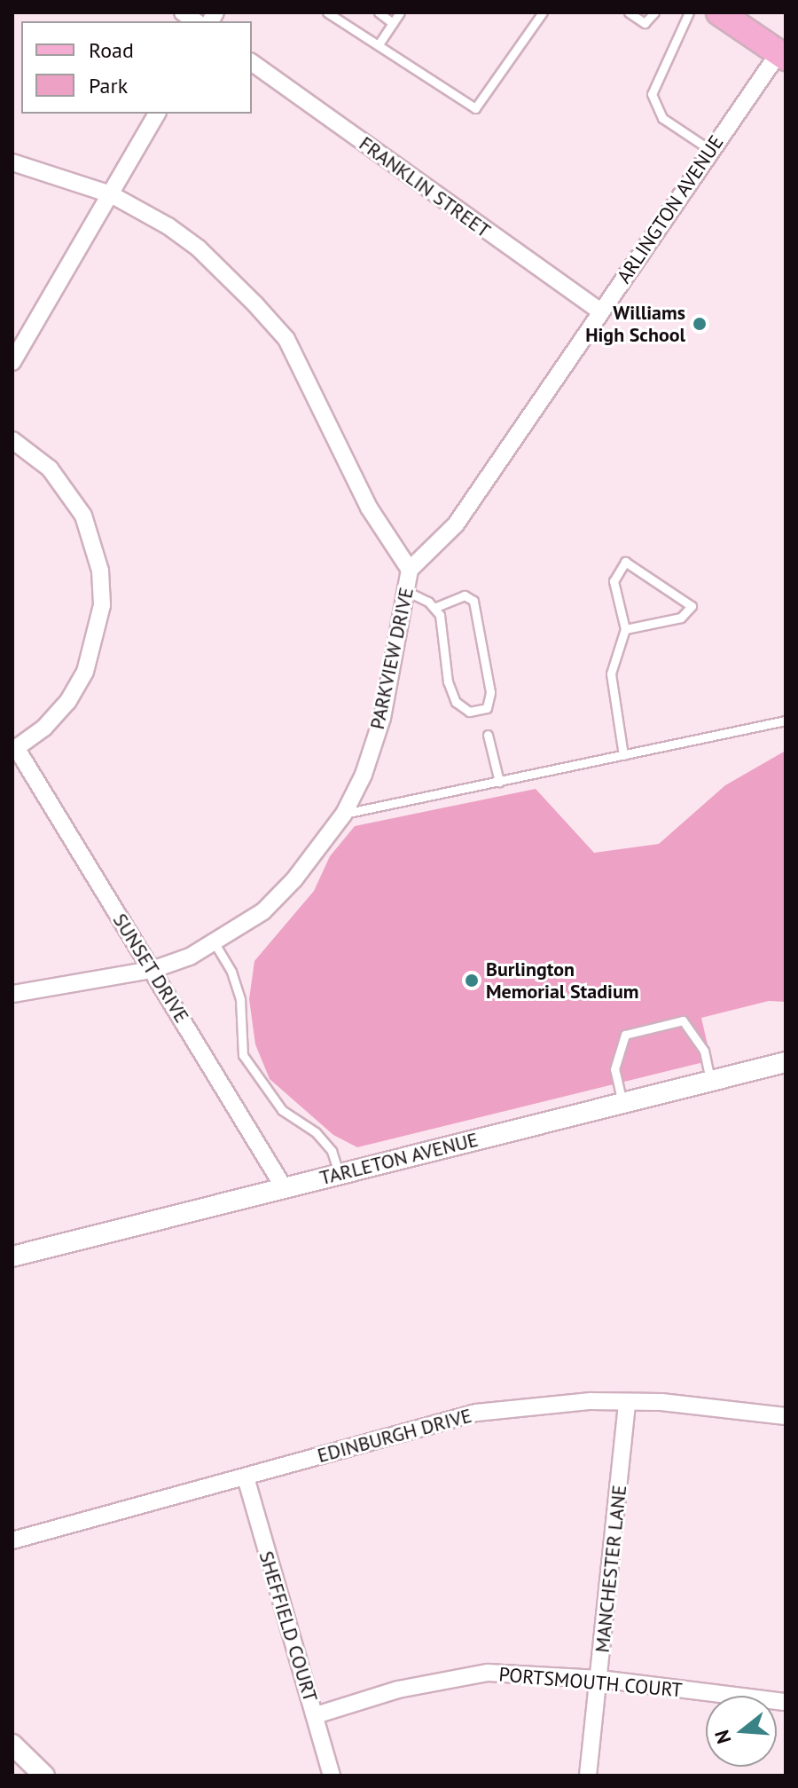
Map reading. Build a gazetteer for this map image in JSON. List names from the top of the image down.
{
  "streets": {
    "street": [
      "FRANKLIN STREET",
      "ARLINGTON AVENUE",
      "PARKVIEW DRIVE",
      "SUNSET DRIVE",
      "TARLETON AVENUE",
      "EDINBURGH DRIVE",
      "MANCHESTER LANE",
      "SHEFFIELD COURT",
      "PORTSMOUTH COURT"
    ]
  },
  "crossings": [
    ["FRANKLIN STREET", "ARLINGTON AVENUE"],
    ["ARLINGTON AVENUE", "PARKVIEW DRIVE"],
    ["PARKVIEW DRIVE", "SUNSET DRIVE"],
    ["SUNSET DRIVE", "TARLETON AVENUE"],
    ["EDINBURGH DRIVE", "MANCHESTER LANE"],
    ["EDINBURGH DRIVE", "SHEFFIELD COURT"],
    ["MANCHESTER LANE", "PORTSMOUTH COURT"],
    ["SHEFFIELD COURT", "PORTSMOUTH COURT"]
  ],
  "places": ["Williams High School", "Burlington Memorial Stadium"],
  "legend": ["Road", "Park"],
  "north": "left"
}
